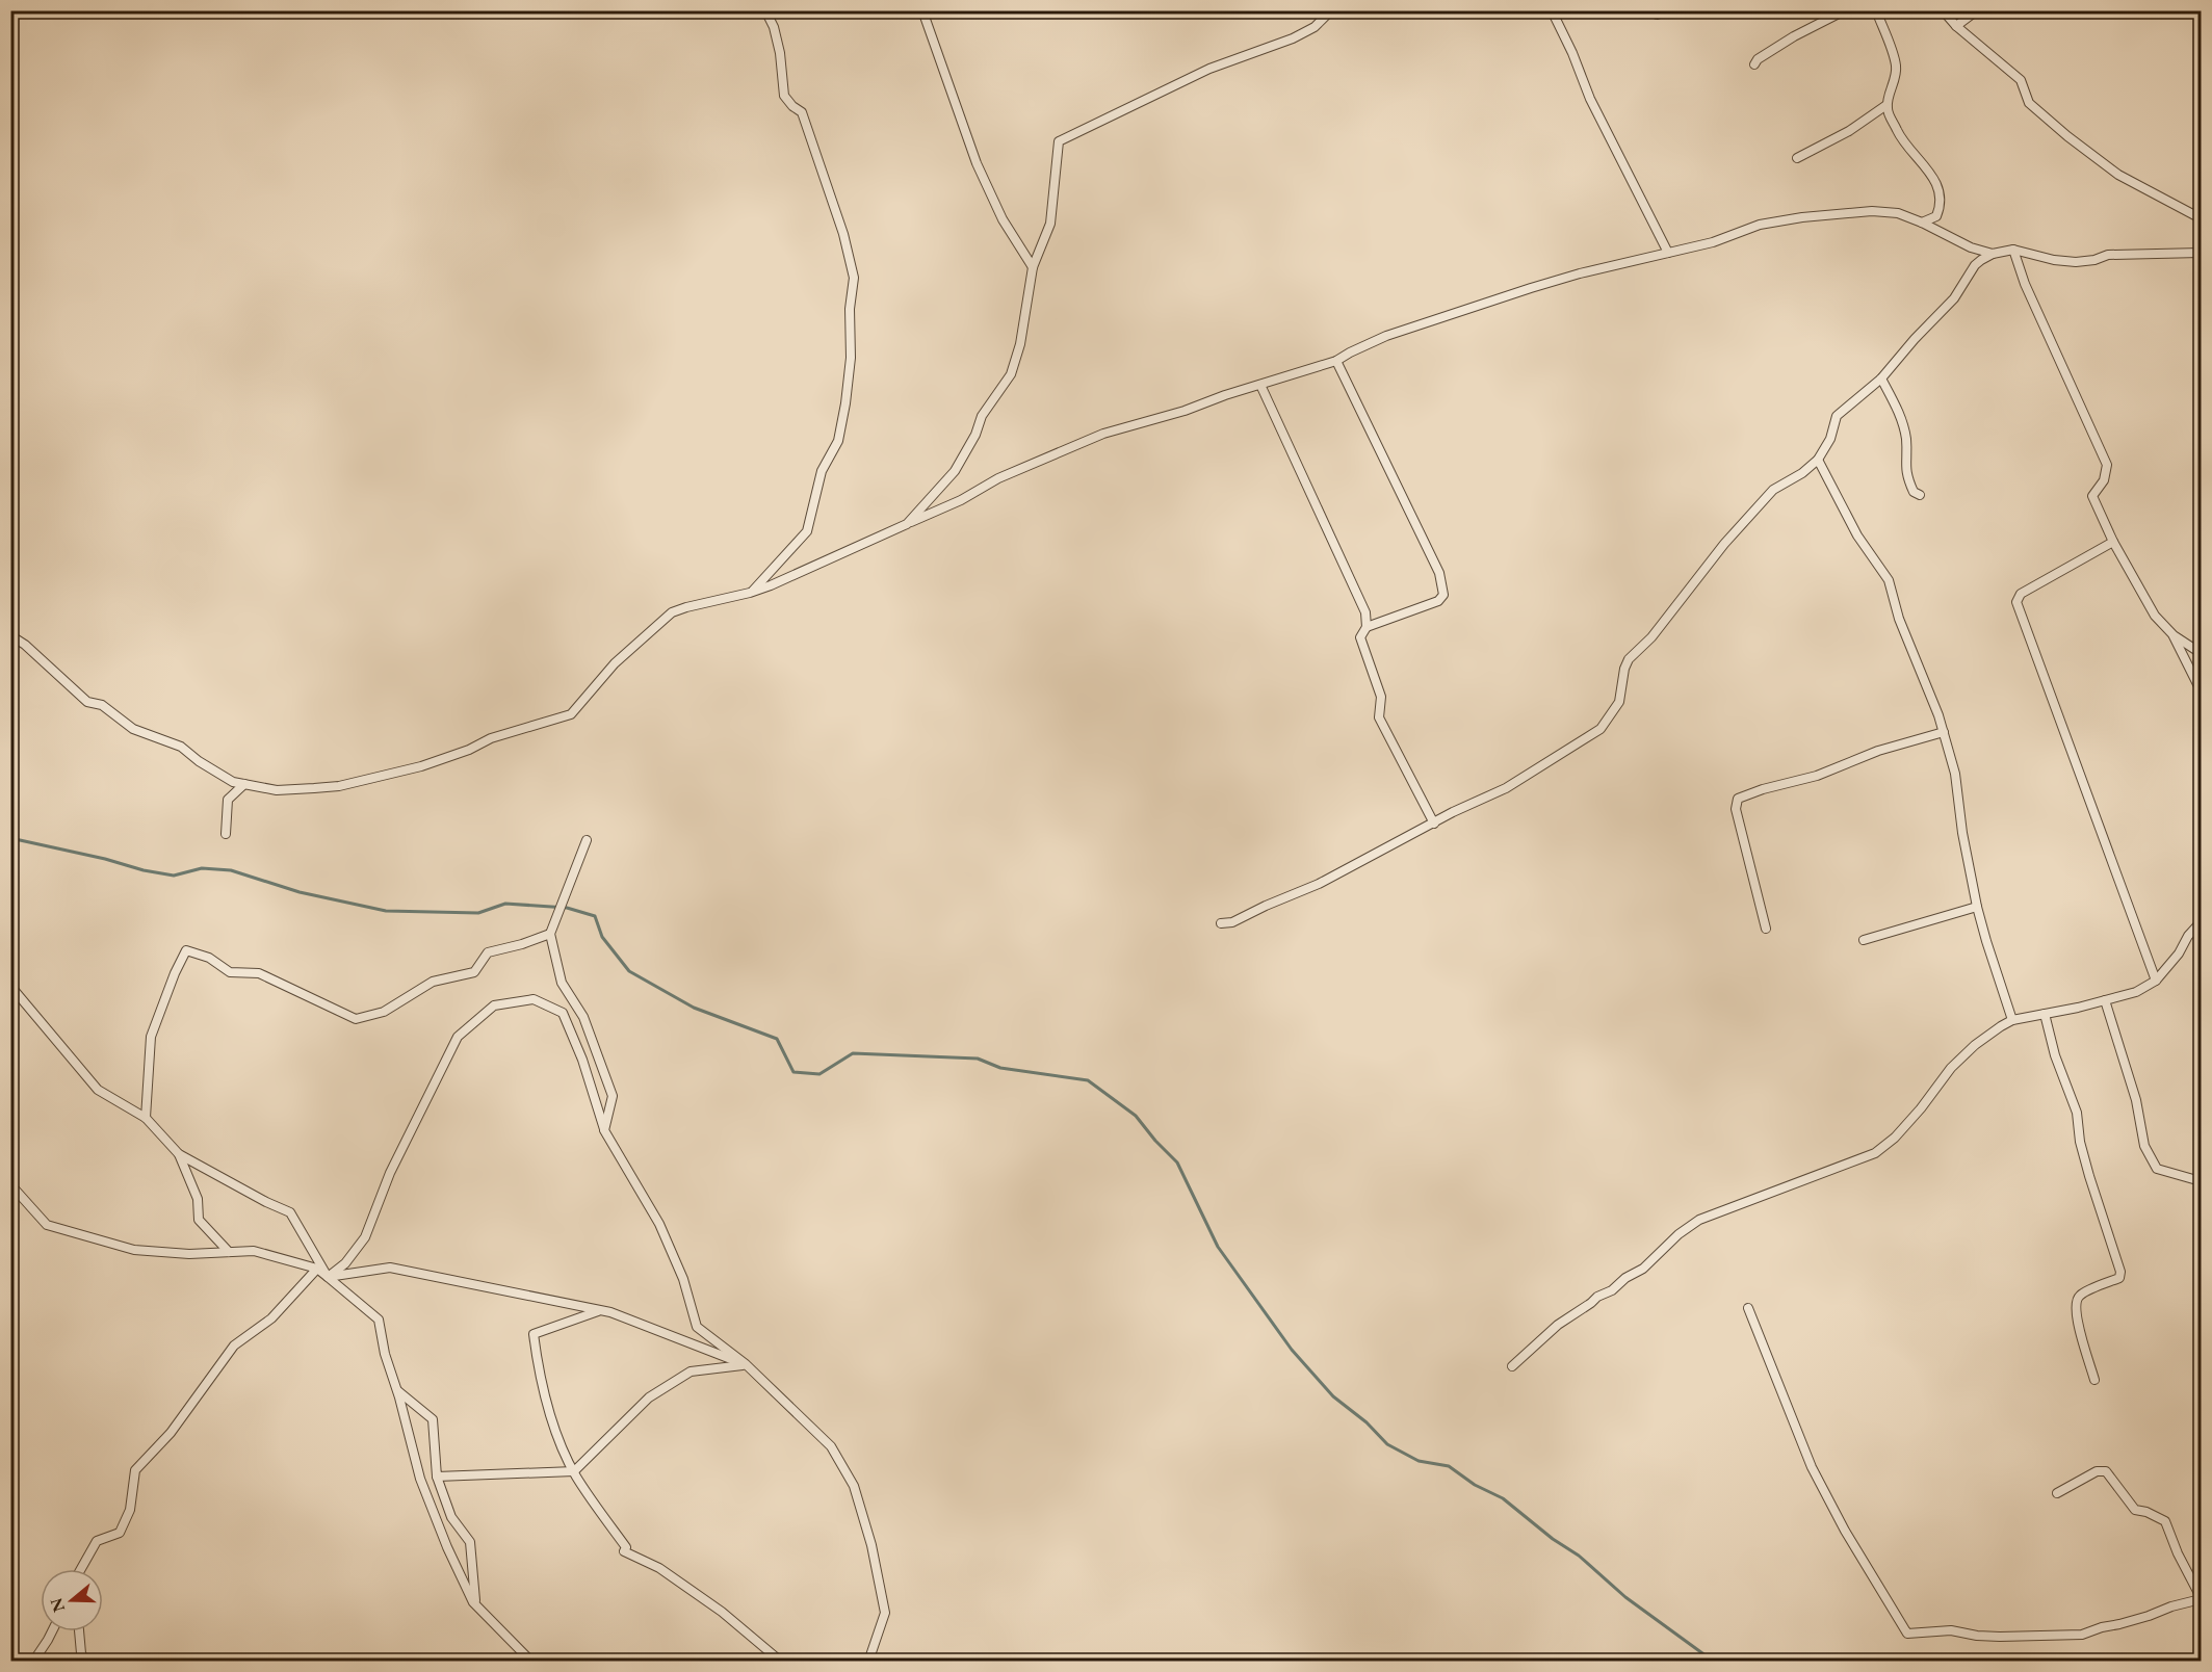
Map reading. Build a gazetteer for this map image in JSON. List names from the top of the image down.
{
  "north": "left"
}
